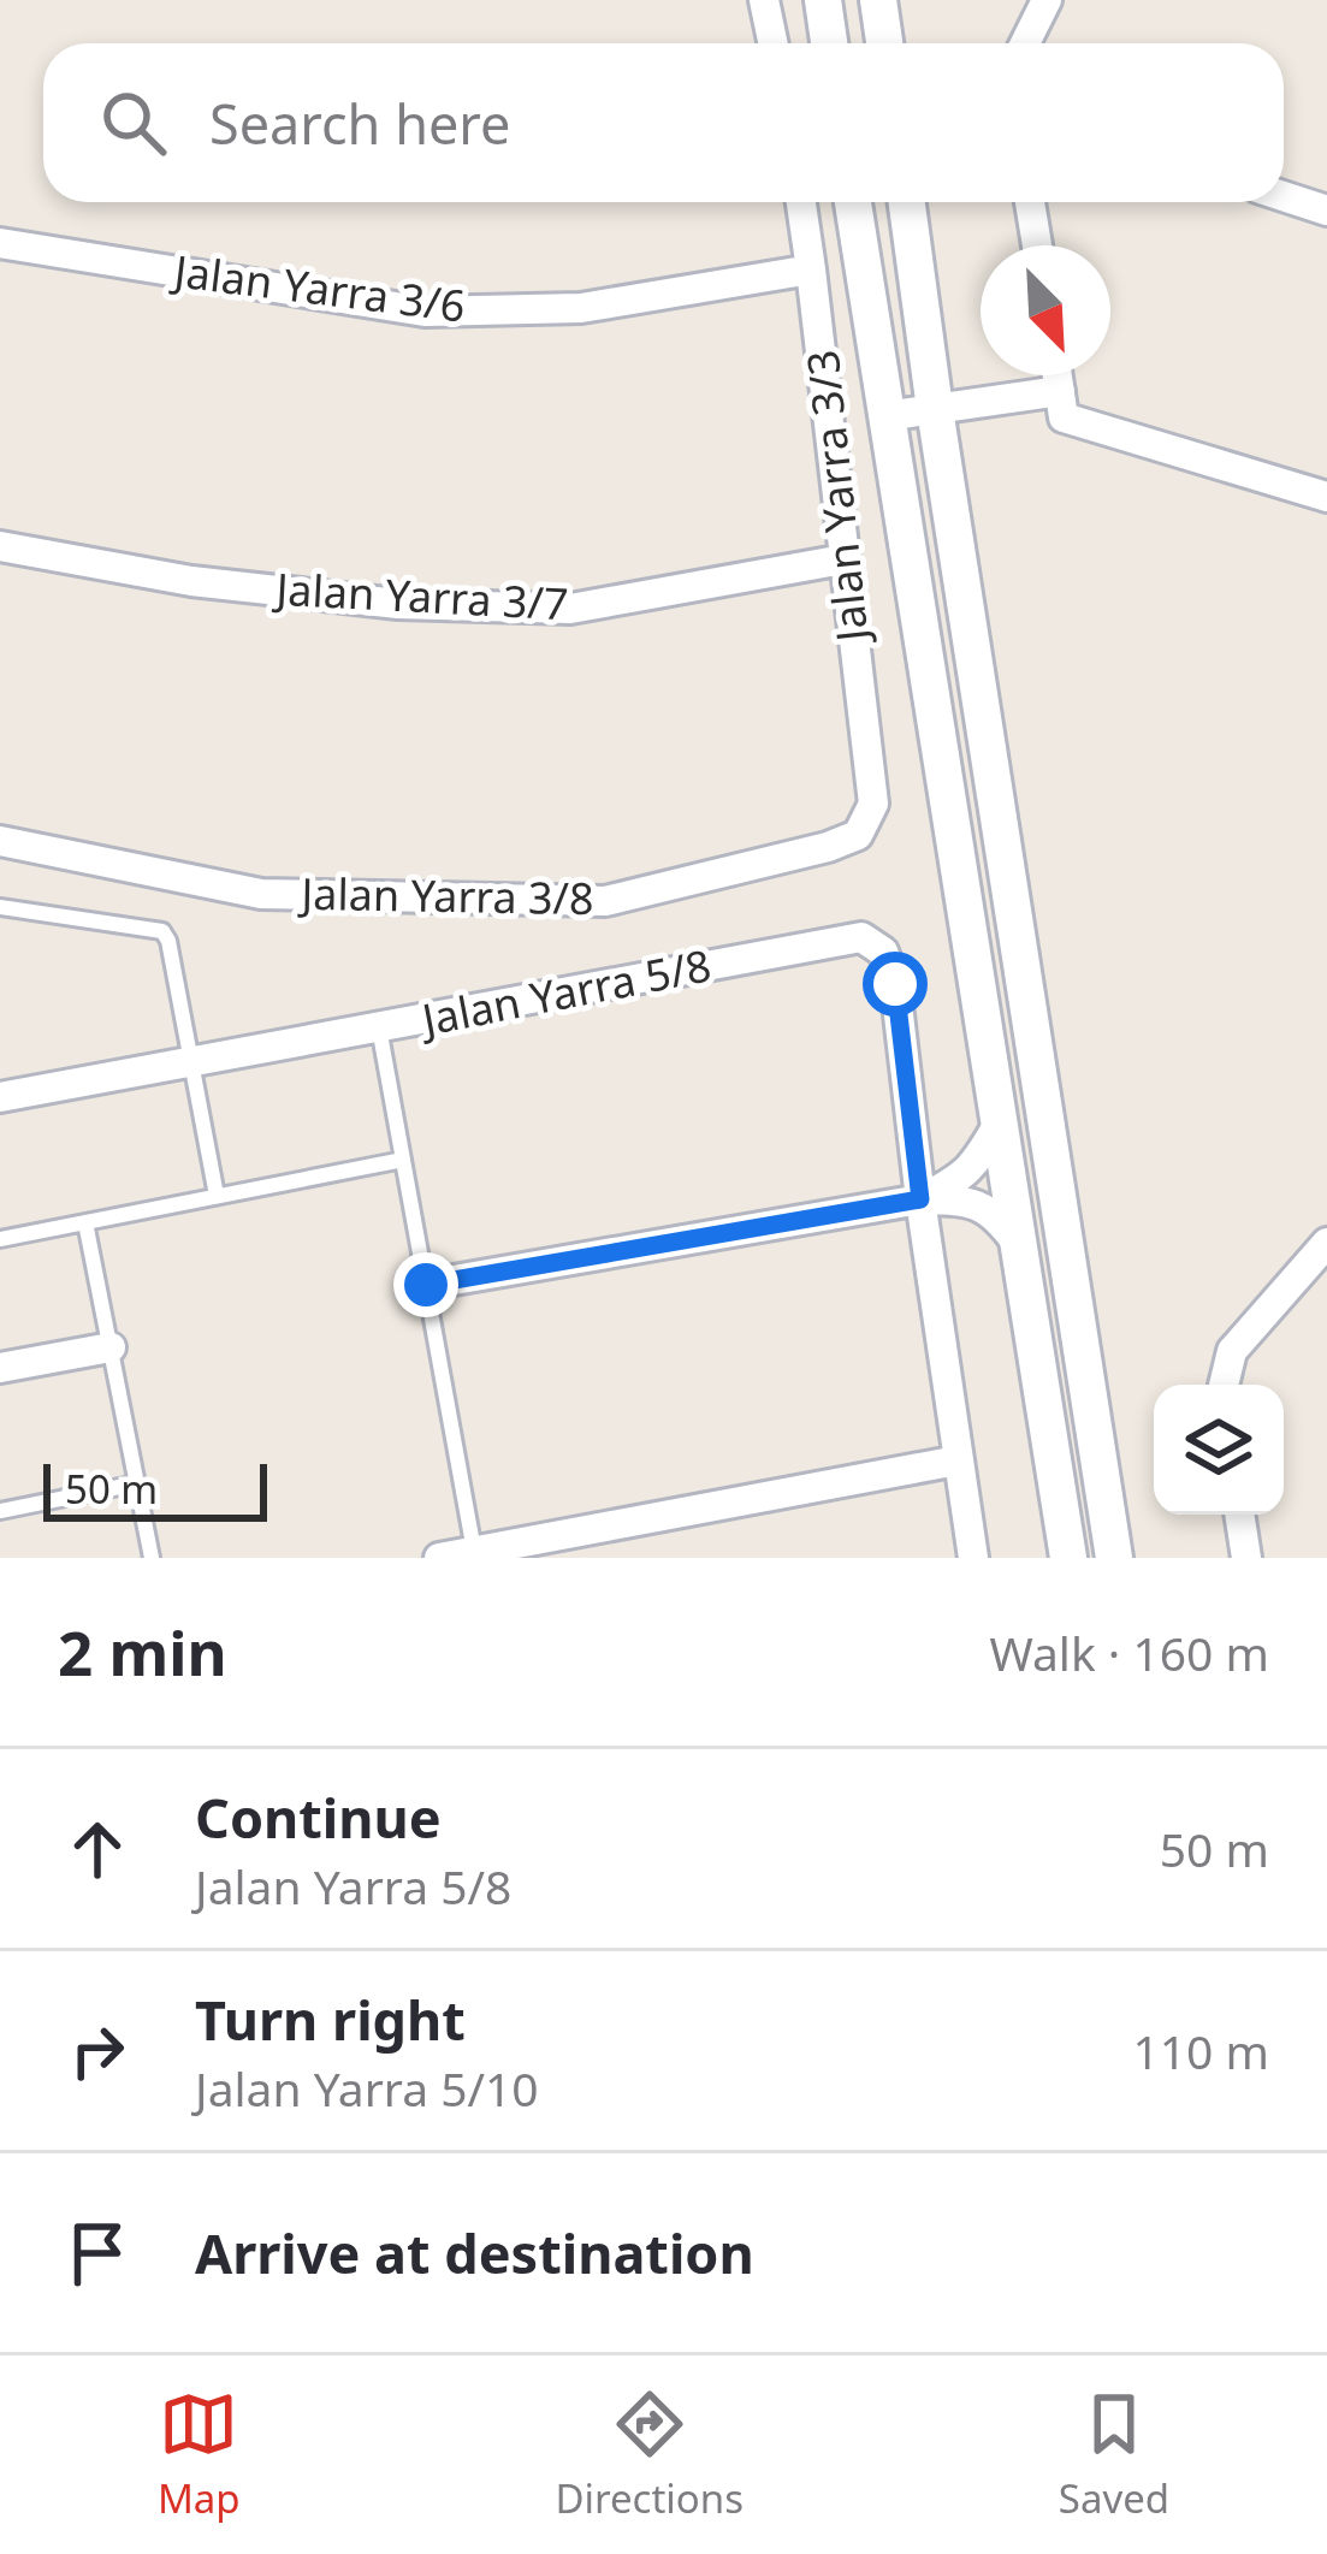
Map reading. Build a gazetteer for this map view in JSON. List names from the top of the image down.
{
  "streets": {
    "street": [
      "Jalan Yarra 3/6",
      "Jalan Yarra 3/3",
      "Jalan Yarra 3/7",
      "Jalan Yarra 3/8",
      "Jalan Yarra 5/8"
    ]
  },
  "crossings": [
    ["Jalan Yarra 3/6", "Jalan Yarra 3/3"],
    ["Jalan Yarra 3/3", "Jalan Yarra 3/7"],
    ["Jalan Yarra 3/3", "Jalan Yarra 3/8"]
  ],
  "scale_bar": "50 m",
  "north": "bottom right",
  "page": {
    "search": "Search here",
    "scale": "50 m",
    "heading": ["2 min", "Walk · 160 m"],
    "list": [
      ["Continue", "Jalan Yarra 5/8", "50 m"],
      ["Turn right", "Jalan Yarra 5/10", "110 m"],
      "Arrive at destination"
    ],
    "nav": ["Map", "Directions", "Saved"]
  }
}
